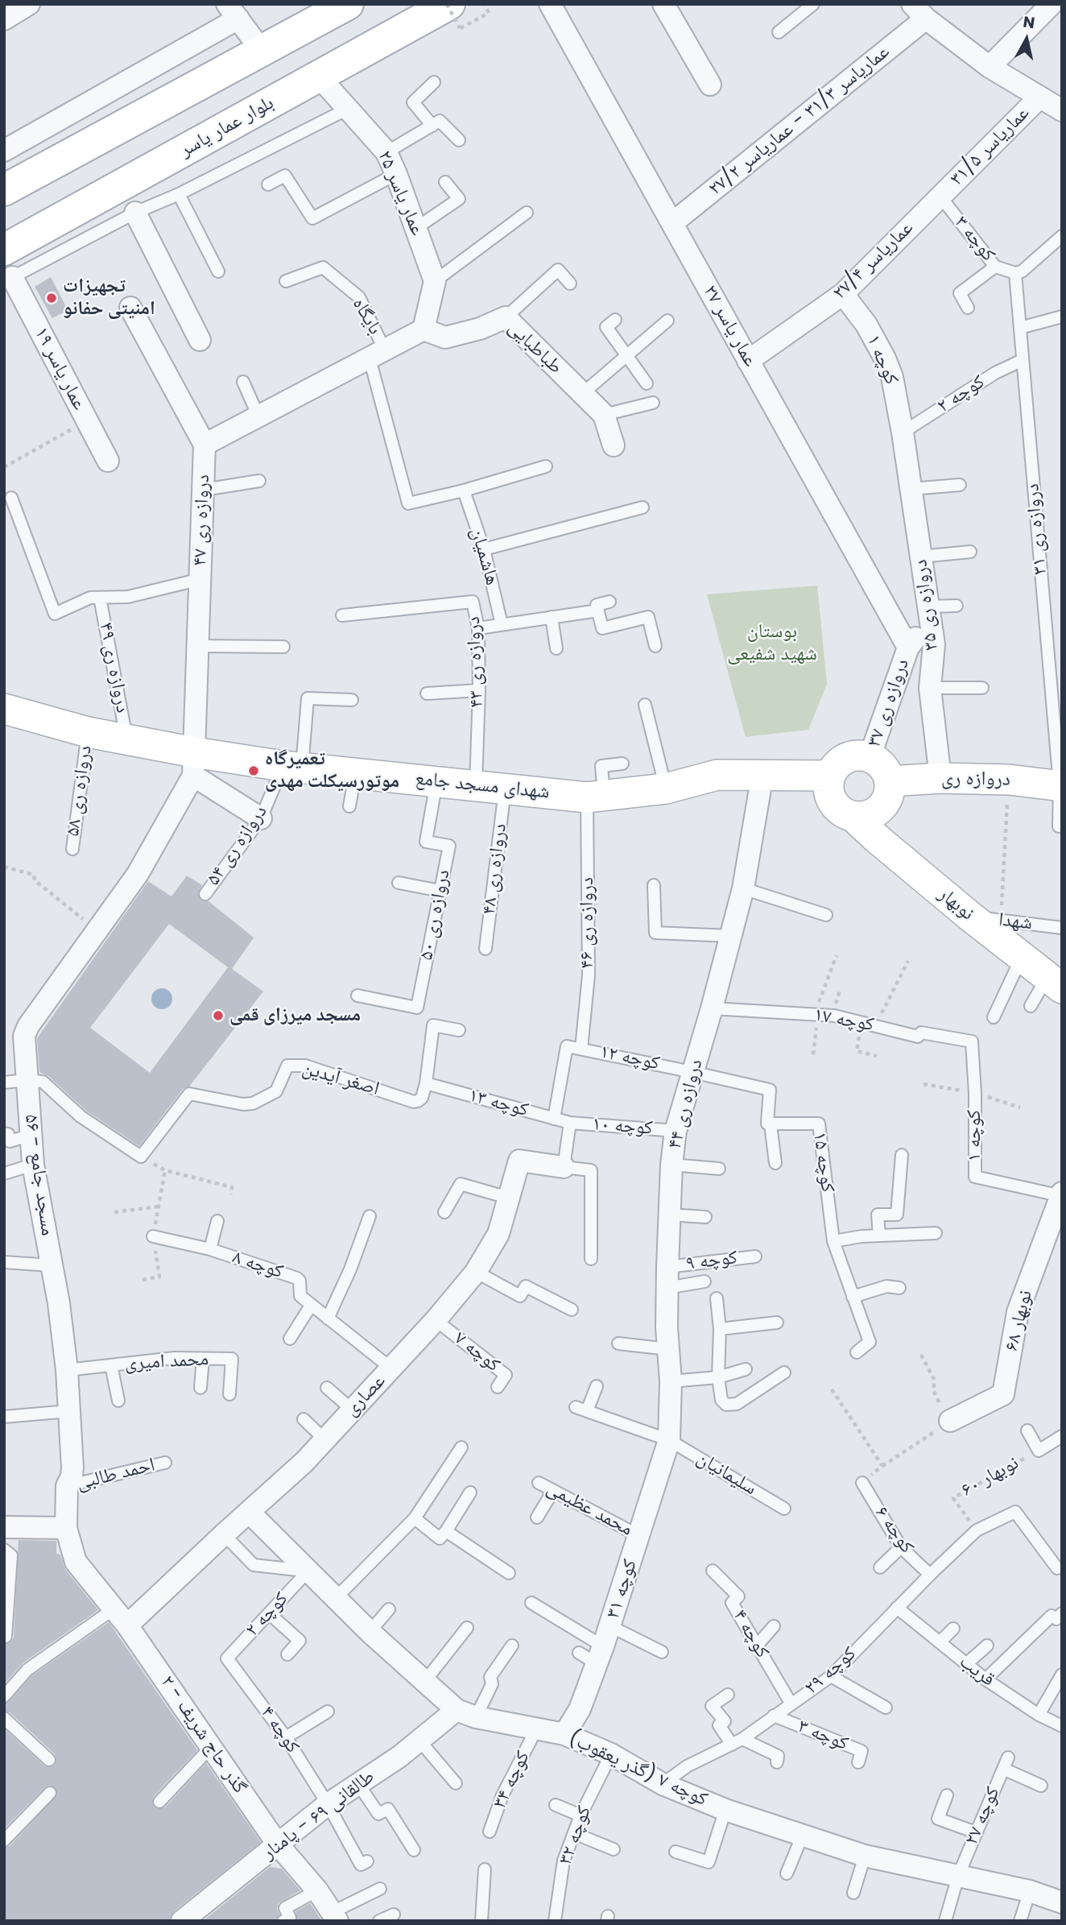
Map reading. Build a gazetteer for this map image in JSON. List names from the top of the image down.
{
  "streets": {
    "main road": [
      "بلوار عمار یاسر",
      "دروازه ری",
      "شهدای مسجد جامع",
      "نوبهار"
    ],
    "street": [
      "عماریاسر ۳۱/۳ - عماریاسر ۲۷/۲",
      "عماریاسر ۳۱/۵",
      "عمار یاسر ۲۵",
      "عماریاسر ۲۷/۴",
      "عمار یاسر ۲۷",
      "طباطبایی",
      "کوچه ۱",
      "عمار یاسر ۱۹",
      "دروازه ری ۴۷",
      "دروازه ری ۳۵",
      "دروازه ری ۳۷",
      "دروازه ری ۴۴",
      "۵۶ - مسجد جامع",
      "نوبهار ۶۸",
      "عصاری",
      "کوچه ۳۱",
      "۲ - گذر حاج شریف",
      "کوچه ۷ (گذر یعقوب)",
      "طالقانی ۶۹ - پامنار"
    ],
    "lane": [
      "کوچه ۳",
      "بایگاه",
      "کوچه ۲",
      "دروازه ری ۳۱",
      "هاشمیان",
      "دروازه ری ۴۳",
      "دروازه ری ۴۹",
      "دروازه ری ۵۸",
      "دروازه ری ۵۴",
      "دروازه ری ۴۸",
      "دروازه ری ۵۰",
      "شهدا",
      "دروازه ری ۴۶",
      "کوچه ۱۷",
      "کوچه ۱۲",
      "اصغر آیدین",
      "کوچه ۱۳",
      "کوچه ۱۰",
      "کوچه ۱۵",
      "کوچه ۹",
      "کوچه ۸",
      "کوچه ۷",
      "محمد امیری",
      "سلیمانیان",
      "احمد طالبی",
      "نوبهار ۶۰",
      "محمد عظیمی",
      "کوچه ۶",
      "کوچه ۴",
      "کوچه ۲۹",
      "قریب",
      "کوچه ۳۴",
      "کوچه ۲۷",
      "کوچه ۳۲"
    ]
  },
  "crossings": [
    ["عماریاسر ۳۱/۳ - عماریاسر ۲۷/۲", "عمار یاسر ۲۷"],
    ["بلوار عمار یاسر", "عمار یاسر ۲۵"],
    ["بلوار عمار یاسر", "عمار یاسر ۱۹"],
    ["عماریاسر ۳۱/۵", "کوچه ۳"],
    ["عماریاسر ۳۱/۵", "عماریاسر ۲۷/۴"],
    ["کوچه ۳", "عماریاسر ۲۷/۴"],
    ["کوچه ۳", "دروازه ری ۳۱"],
    ["کوچه ۳", "کوچه ۲۹"],
    ["عماریاسر ۲۷/۴", "عمار یاسر ۲۷"],
    ["عماریاسر ۲۷/۴", "کوچه ۱"],
    ["عمار یاسر ۲۷", "دروازه ری ۳۷"],
    ["کوچه ۱", "کوچه ۲"],
    ["کوچه ۱", "دروازه ری ۳۵"],
    ["کوچه ۱", "کوچه ۱۷"],
    ["کوچه ۱", "نوبهار ۶۸"],
    ["کوچه ۲", "دروازه ری ۳۱"],
    ["کوچه ۲", "دروازه ری ۳۵"],
    ["کوچه ۲", "کوچه ۴"],
    ["دروازه ری ۴۷", "شهدای مسجد جامع"],
    ["دروازه ری ۴۷", "۵۶ - مسجد جامع"],
    ["دروازه ری ۳۱", "دروازه ری"],
    ["دروازه ری ۳۵", "دروازه ری ۳۷"],
    ["دروازه ری ۳۵", "دروازه ری"],
    ["دروازه ری ۴۳", "شهدای مسجد جامع"],
    ["دروازه ری ۴۹", "شهدای مسجد جامع"],
    ["دروازه ری ۳۷", "دروازه ری"],
    ["دروازه ری ۳۷", "شهدای مسجد جامع"],
    ["دروازه ری ۳۷", "نوبهار"],
    ["دروازه ری", "شهدای مسجد جامع"],
    ["دروازه ری", "نوبهار"],
    ["شهدای مسجد جامع", "دروازه ری ۵۸"],
    ["شهدای مسجد جامع", "دروازه ری ۵۴"],
    ["شهدای مسجد جامع", "دروازه ری ۴۸"],
    ["شهدای مسجد جامع", "نوبهار"],
    ["شهدای مسجد جامع", "دروازه ری ۵۰"],
    ["شهدای مسجد جامع", "دروازه ری ۴۶"],
    ["شهدای مسجد جامع", "دروازه ری ۴۴"],
    ["شهدای مسجد جامع", "۵۶ - مسجد جامع"],
    ["نوبهار", "شهدا"],
    ["دروازه ری ۴۶", "کوچه ۱۲"],
    ["کوچه ۱۷", "دروازه ری ۴۴"],
    ["کوچه ۱۲", "کوچه ۱۳"],
    ["کوچه ۱۲", "دروازه ری ۴۴"],
    ["اصغر آیدین", "کوچه ۱۳"],
    ["کوچه ۱۳", "کوچه ۱۰"],
    ["دروازه ری ۴۴", "کوچه ۱۰"],
    ["دروازه ری ۴۴", "کوچه ۹"],
    ["دروازه ری ۴۴", "سلیمانیان"],
    ["دروازه ری ۴۴", "کوچه ۳۱"],
    ["۵۶ - مسجد جامع", "محمد امیری"],
    ["۵۶ - مسجد جامع", "عصاری"],
    ["۵۶ - مسجد جامع", "احمد طالبی"],
    ["۵۶ - مسجد جامع", "۲ - گذر حاج شریف"],
    ["کوچه ۸", "عصاری"],
    ["کوچه ۷", "عصاری"],
    ["عصاری", "۲ - گذر حاج شریف"],
    ["سلیمانیان", "کوچه ۳۱"],
    ["نوبهار ۶۰", "کوچه ۲۹"],
    ["محمد عظیمی", "کوچه ۳۱"],
    ["کوچه ۶", "کوچه ۲۹"],
    ["کوچه ۳۱", "کوچه ۷ (گذر یعقوب)"],
    ["کوچه ۴", "کوچه ۲۹"],
    ["کوچه ۴", "طالقانی ۶۹ - پامنار"],
    ["کوچه ۲۹", "قریب"],
    ["کوچه ۲۹", "کوچه ۷ (گذر یعقوب)"],
    ["۲ - گذر حاج شریف", "طالقانی ۶۹ - پامنار"],
    ["کوچه ۷ (گذر یعقوب)", "کوچه ۳۴"],
    ["کوچه ۷ (گذر یعقوب)", "طالقانی ۶۹ - پامنار"],
    ["کوچه ۷ (گذر یعقوب)", "کوچه ۲۷"],
    ["کوچه ۷ (گذر یعقوب)", "کوچه ۳۲"]
  ],
  "parks": ["بوستان شهید شفیعی"],
  "places": ["تجهیزات امنیتی حفانو", "تعمیرگاه موتورسیکلت مهدی", "مسجد میرزای قمی"],
  "north": "top"
}
